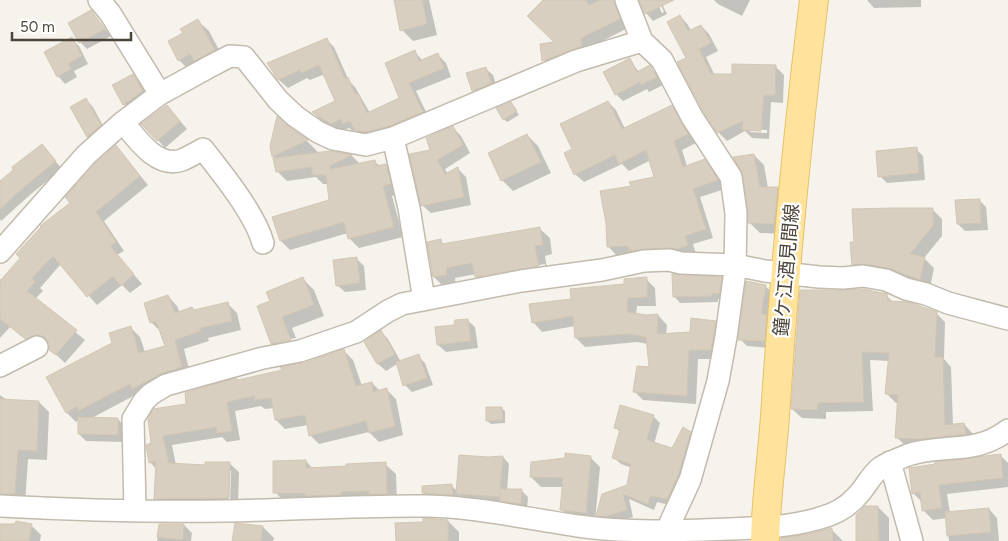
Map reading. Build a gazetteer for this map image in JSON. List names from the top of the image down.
{
  "streets": {
    "main road": ["鐘ケ江酒見間線"]
  },
  "scale_bar": "50 m"
}
